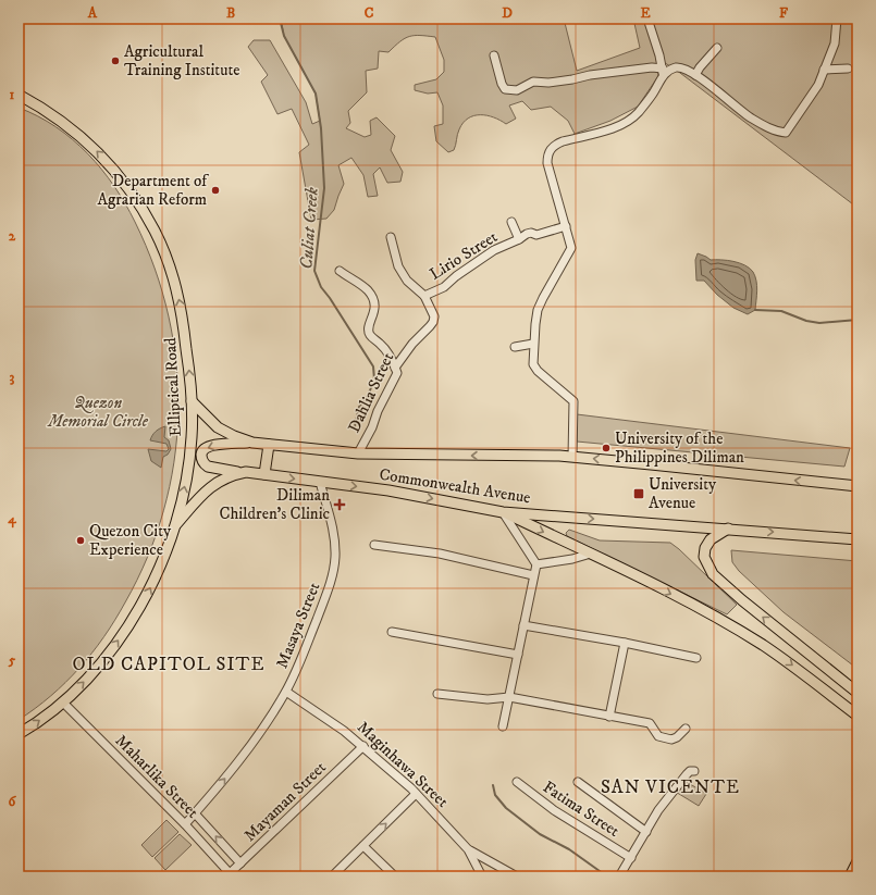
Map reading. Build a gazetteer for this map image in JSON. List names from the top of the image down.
{
  "streets": {
    "main road": ["Elliptical Road", "Commonwealth Avenue"],
    "street": [
      "Lirio Street",
      "Dahlia Street",
      "Masaya Street",
      "Maginhawa Street",
      "Maharlika Street",
      "Mayaman Street",
      "Fatima Street"
    ]
  },
  "crossings": [
    ["Lirio Street", "Dahlia Street"],
    ["Elliptical Road", "Commonwealth Avenue"],
    ["Elliptical Road", "Maharlika Street"],
    ["Dahlia Street", "Commonwealth Avenue"],
    ["Commonwealth Avenue", "Masaya Street"],
    ["Masaya Street", "Maginhawa Street"],
    ["Masaya Street", "Maharlika Street"],
    ["Maginhawa Street", "Mayaman Street"],
    ["Maharlika Street", "Mayaman Street"]
  ],
  "one_way": ["Elliptical Road", "Masaya Street"],
  "districts": ["OLD CAPITOL SITE", "SAN VICENTE"],
  "water": ["Culiat Creek"],
  "parks": ["Quezon Memorial Circle"],
  "places": {
    "other": [
      "Agricultural Training Institute",
      "Department of Agrarian Reform",
      "University of the Philippines Diliman",
      "Quezon City Experience"
    ],
    "transit": ["University Avenue"],
    "health": ["Diliman Children's Clinic"]
  },
  "grid": {
    "columns": [
      "A",
      "B",
      "C",
      "D",
      "E",
      "F"
    ],
    "rows": [
      "1",
      "2",
      "3",
      "4",
      "5",
      "6"
    ]
  }
}
